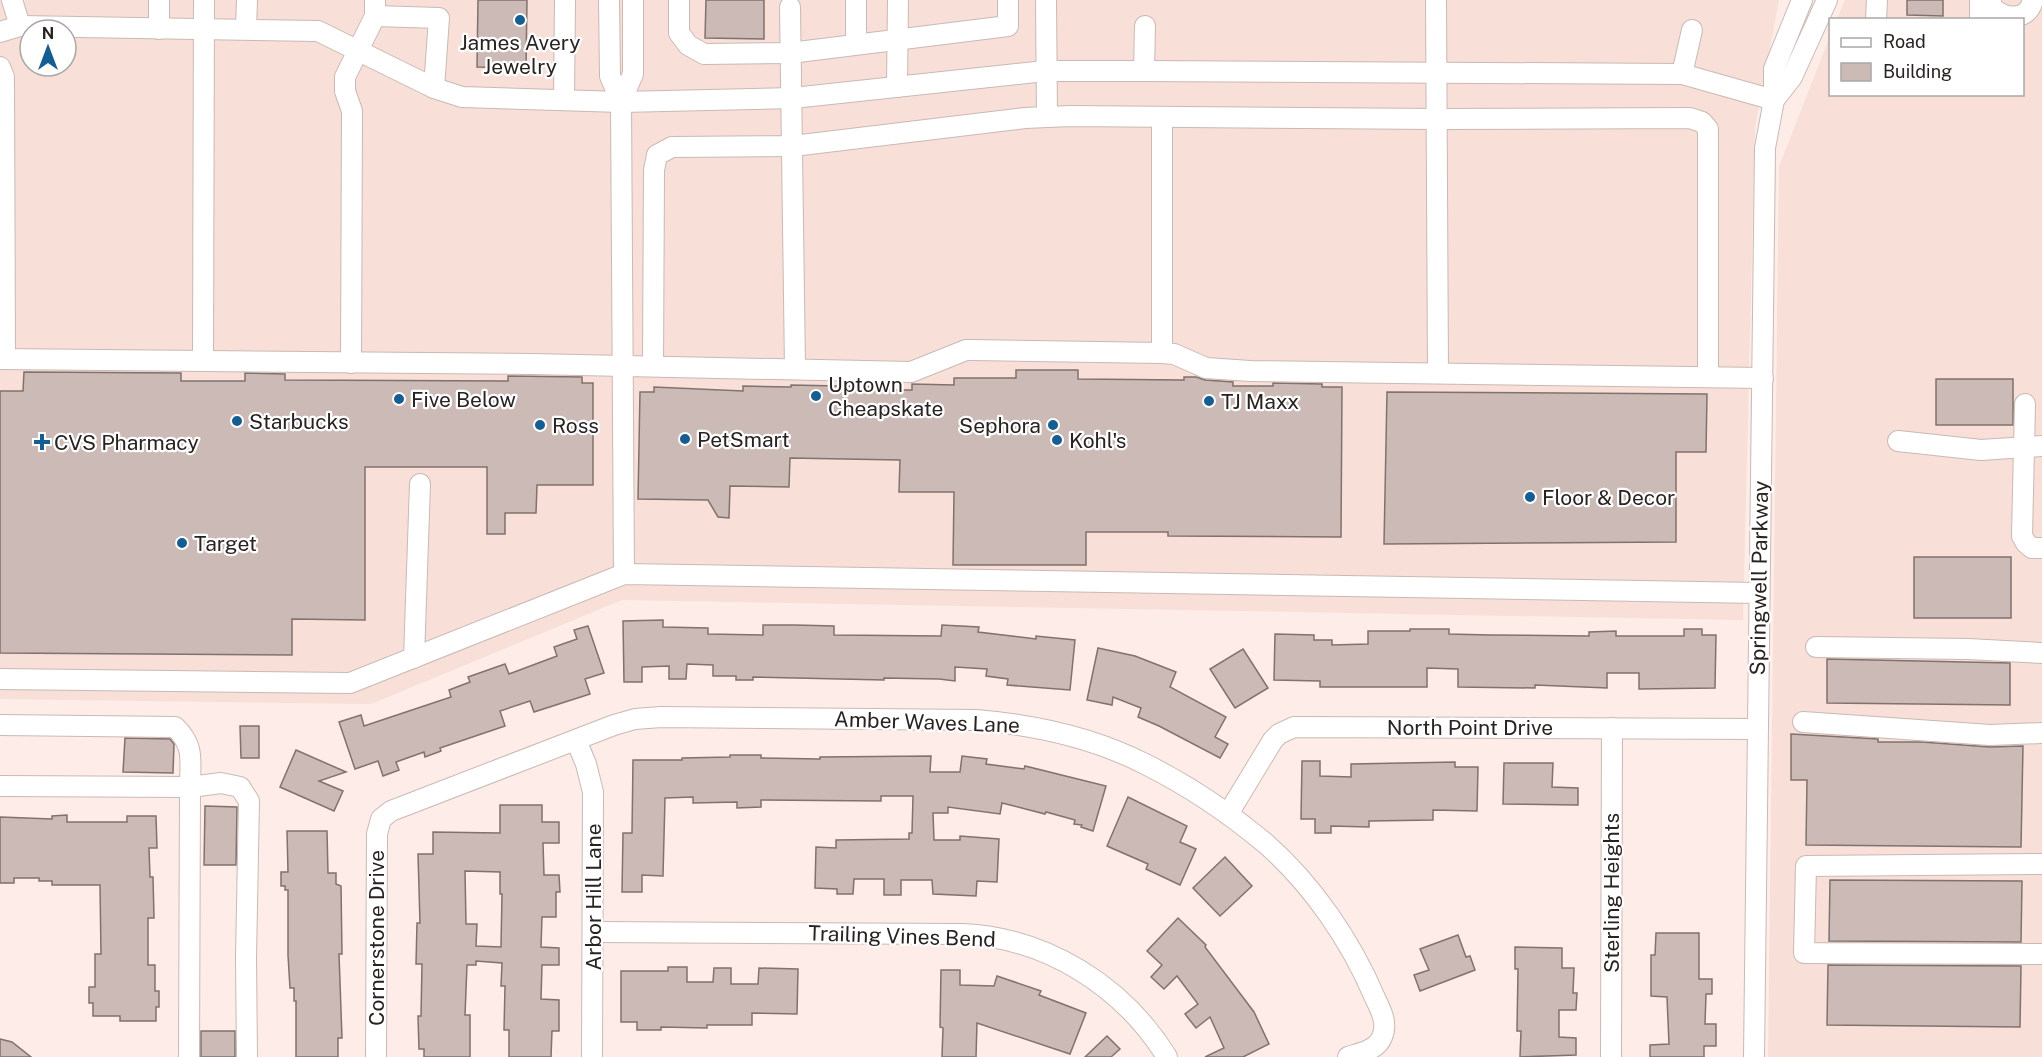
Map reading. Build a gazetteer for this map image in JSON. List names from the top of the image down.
{
  "streets": {
    "street": [
      "Springwell Parkway",
      "Amber Waves Lane",
      "North Point Drive",
      "Sterling Heights",
      "Arbor Hill Lane",
      "Trailing Vines Bend",
      "Cornerstone Drive"
    ]
  },
  "crossings": [
    ["Springwell Parkway", "North Point Drive"],
    ["Amber Waves Lane", "North Point Drive"],
    ["Amber Waves Lane", "Arbor Hill Lane"],
    ["Amber Waves Lane", "Cornerstone Drive"],
    ["North Point Drive", "Sterling Heights"],
    ["Arbor Hill Lane", "Trailing Vines Bend"]
  ],
  "places": {
    "other": [
      "James Avery Jewelry",
      "Uptown Cheapskate",
      "Five Below",
      "TJ Maxx",
      "Starbucks",
      "Ross",
      "Sephora",
      "PetSmart",
      "Kohl's",
      "Floor & Decor",
      "Target"
    ],
    "health": ["CVS Pharmacy"]
  },
  "legend": ["Road", "Building"],
  "north": "top"
}
